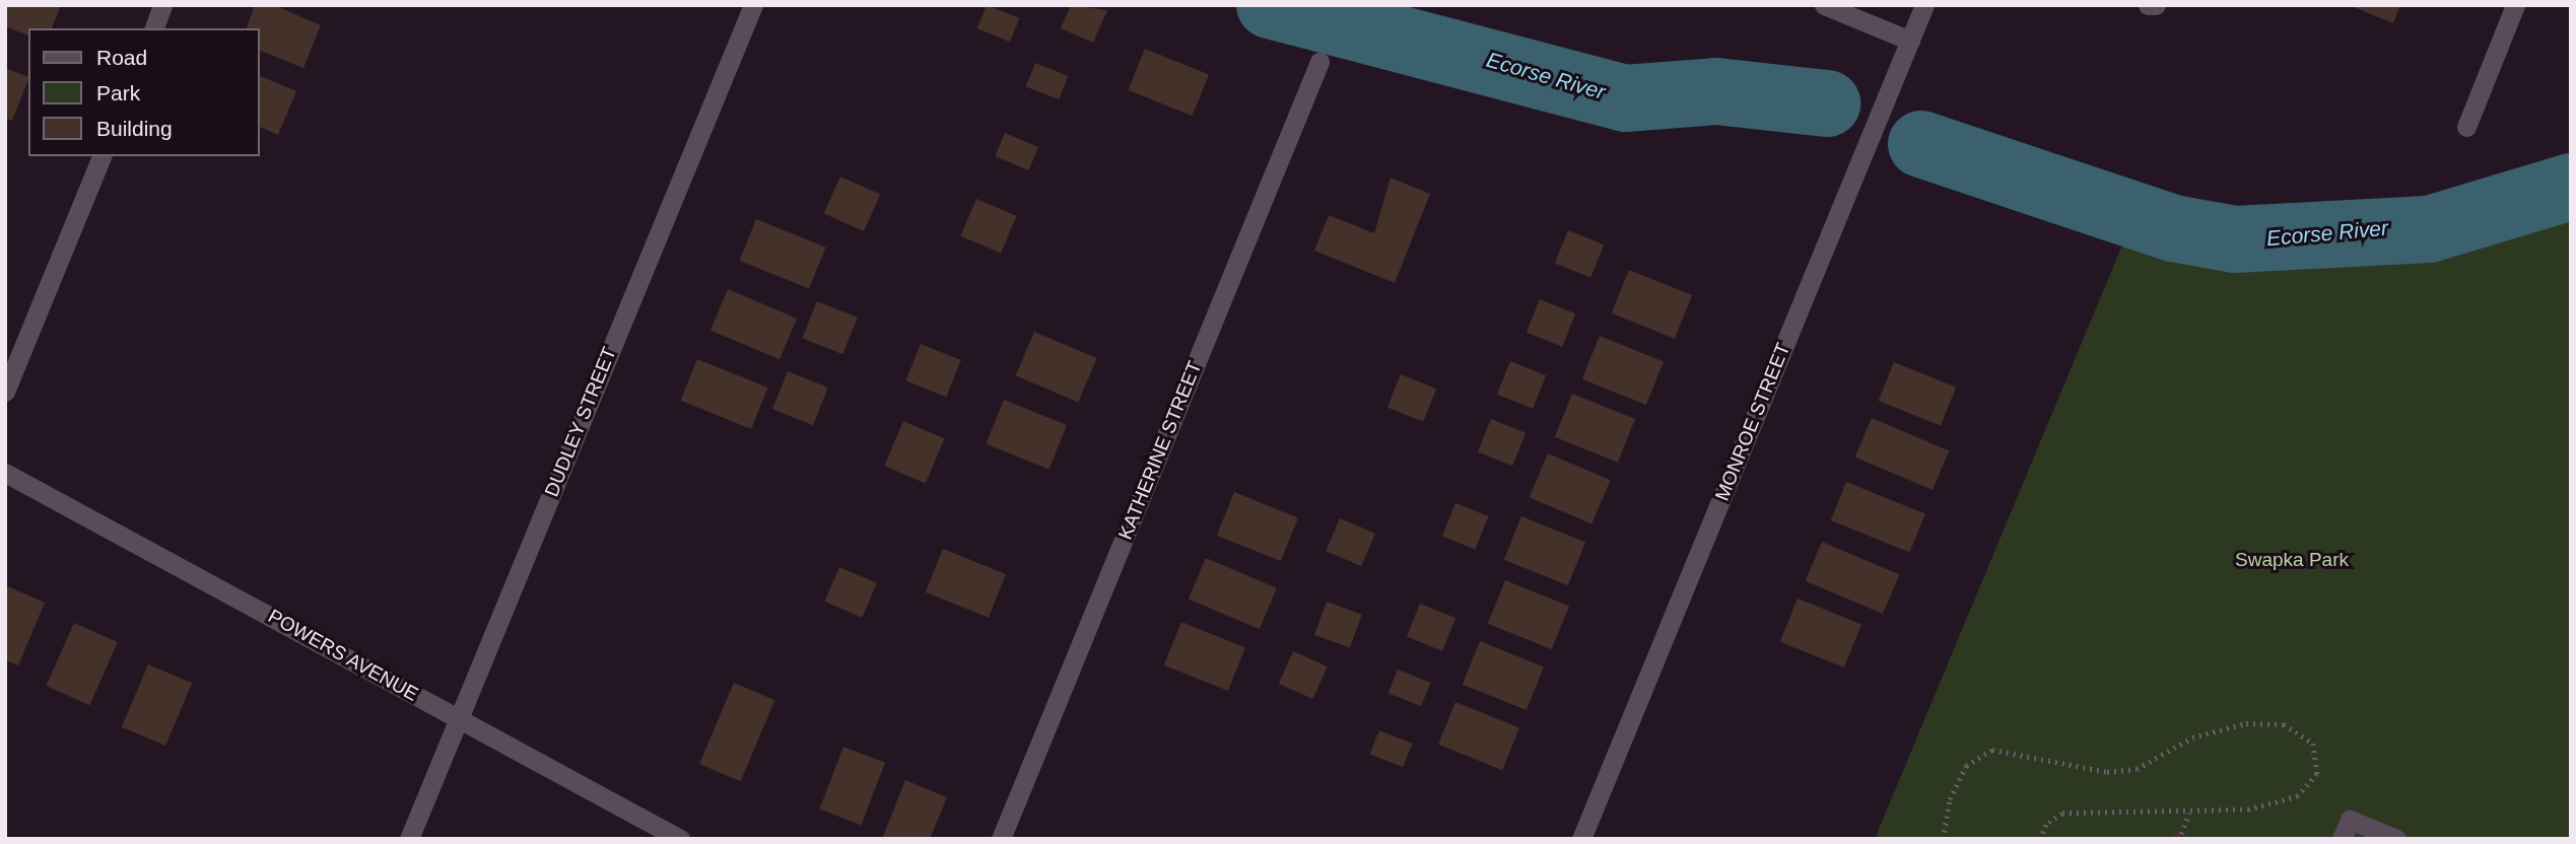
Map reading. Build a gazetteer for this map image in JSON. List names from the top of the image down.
{
  "streets": {
    "street": [
      "DUDLEY STREET",
      "MONROE STREET",
      "KATHERINE STREET",
      "POWERS AVENUE"
    ]
  },
  "crossings": [
    ["DUDLEY STREET", "POWERS AVENUE"]
  ],
  "water": ["Ecorse River"],
  "parks": ["Swapka Park"],
  "legend": ["Road", "Park", "Building"]
}
